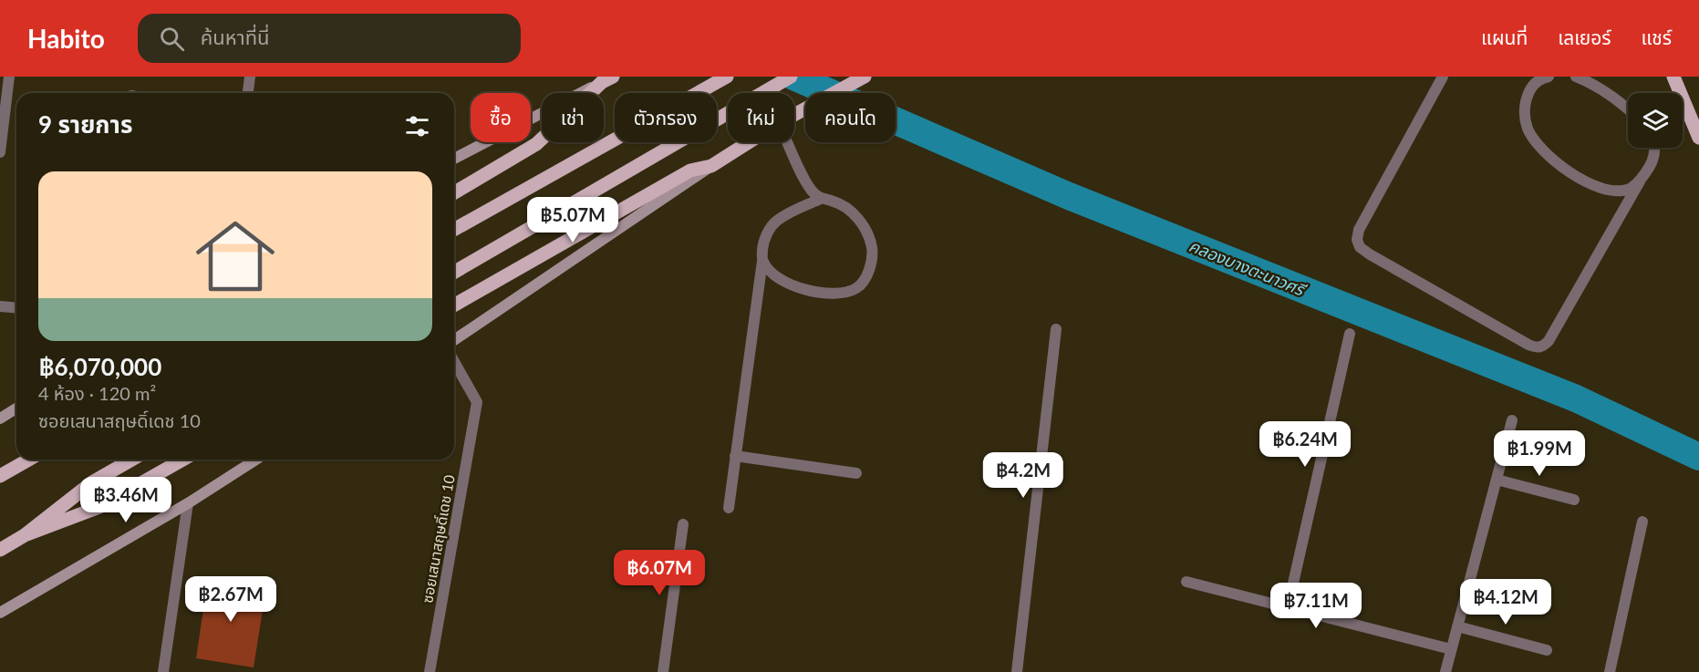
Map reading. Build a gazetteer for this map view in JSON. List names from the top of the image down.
{
  "streets": {
    "street": ["ซอยเสนาสฤษดิ์เดช 10"]
  },
  "water": ["คลองบางตะนาวศรี"],
  "page": {
    "header": "Habito",
    "search": "ค้นหาที่นี่",
    "nav": ["แผนที่", "เลเยอร์", "แชร์"],
    "chip": [
      "ซื้อ",
      "เช่า",
      "ตัวกรอง",
      "ใหม่",
      "คอนโด"
    ],
    "heading": "9 รายการ",
    "list": [
      {
        "name": "฿6,070,000",
        "note": "4 ห้อง · 120 m² · ซอยเสนาสฤษดิ์เดช 10"
      }
    ],
    "price": [
      "฿5.07M",
      "฿6.24M",
      "฿1.99M",
      "฿4.2M",
      "฿3.46M",
      "฿6.07M",
      "฿2.67M",
      "฿4.12M",
      "฿7.11M"
    ]
  }
}
